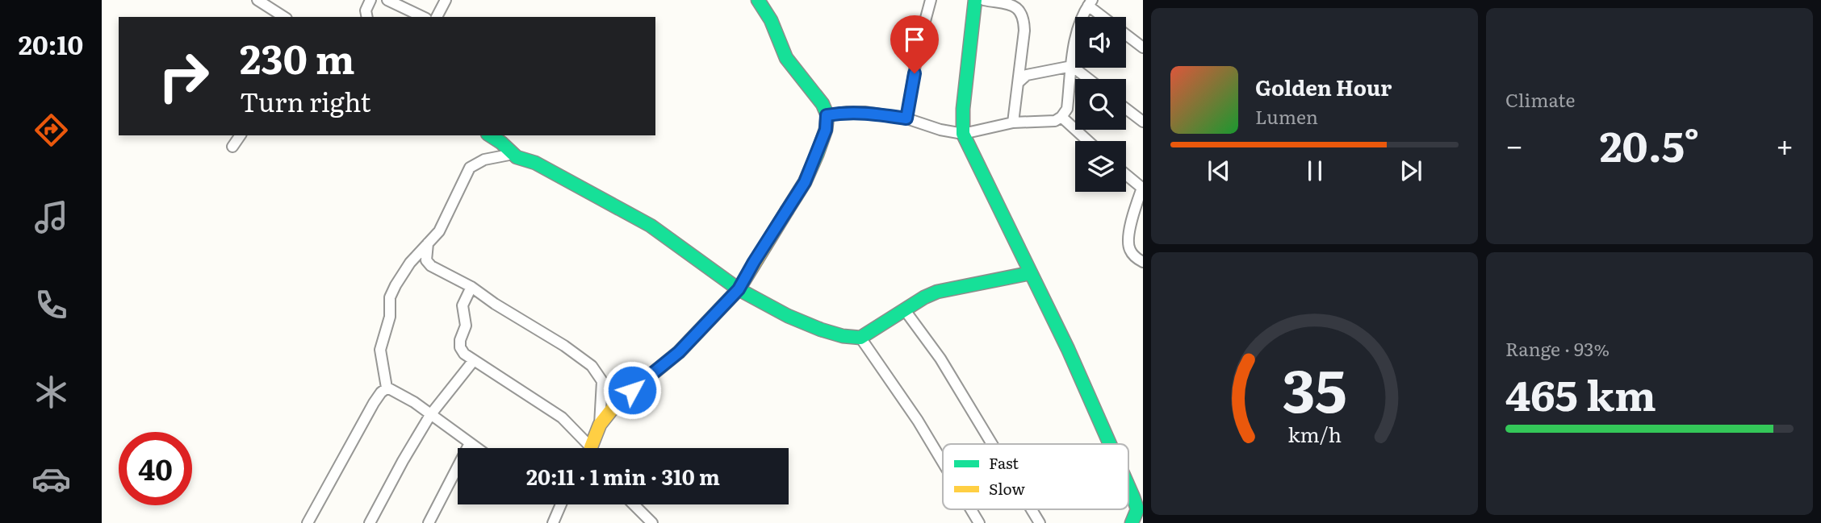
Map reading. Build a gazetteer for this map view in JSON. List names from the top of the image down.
{
  "legend": ["Fast", "Slow"],
  "page": {
    "tabs": "20:10",
    "tile": [
      "Climate",
      ["Range · 93%", "465 km"]
    ],
    "turn": ["230 m", "Turn right"],
    "song": ["Golden Hour", "Lumen"],
    "heat": ["−", "20.5°", "+"],
    "limit": "40",
    "trip": "20:11 · 1 min · 310 m",
    "gauge": ["35", "km/h"]
  }
}
